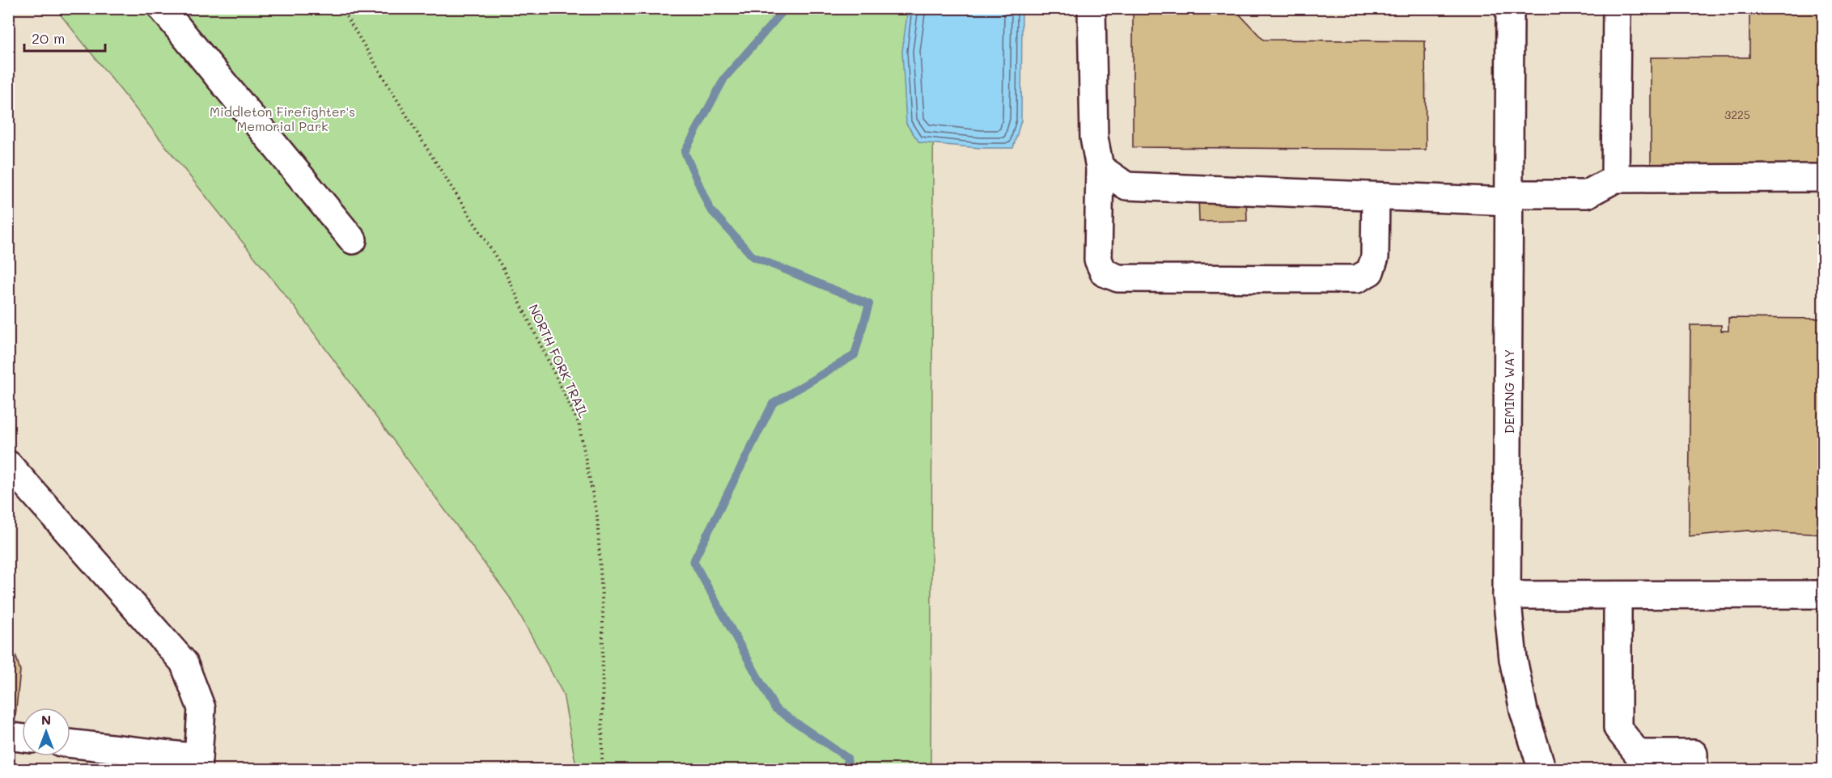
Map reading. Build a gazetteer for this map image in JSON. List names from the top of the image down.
{
  "streets": {
    "street": ["DEMING WAY"],
    "path": ["NORTH FORK TRAIL"]
  },
  "parks": ["Middleton Firefighter's Memorial Park"],
  "house_numbers": ["3225"],
  "scale_bar": "20 m",
  "north": "top"
}
